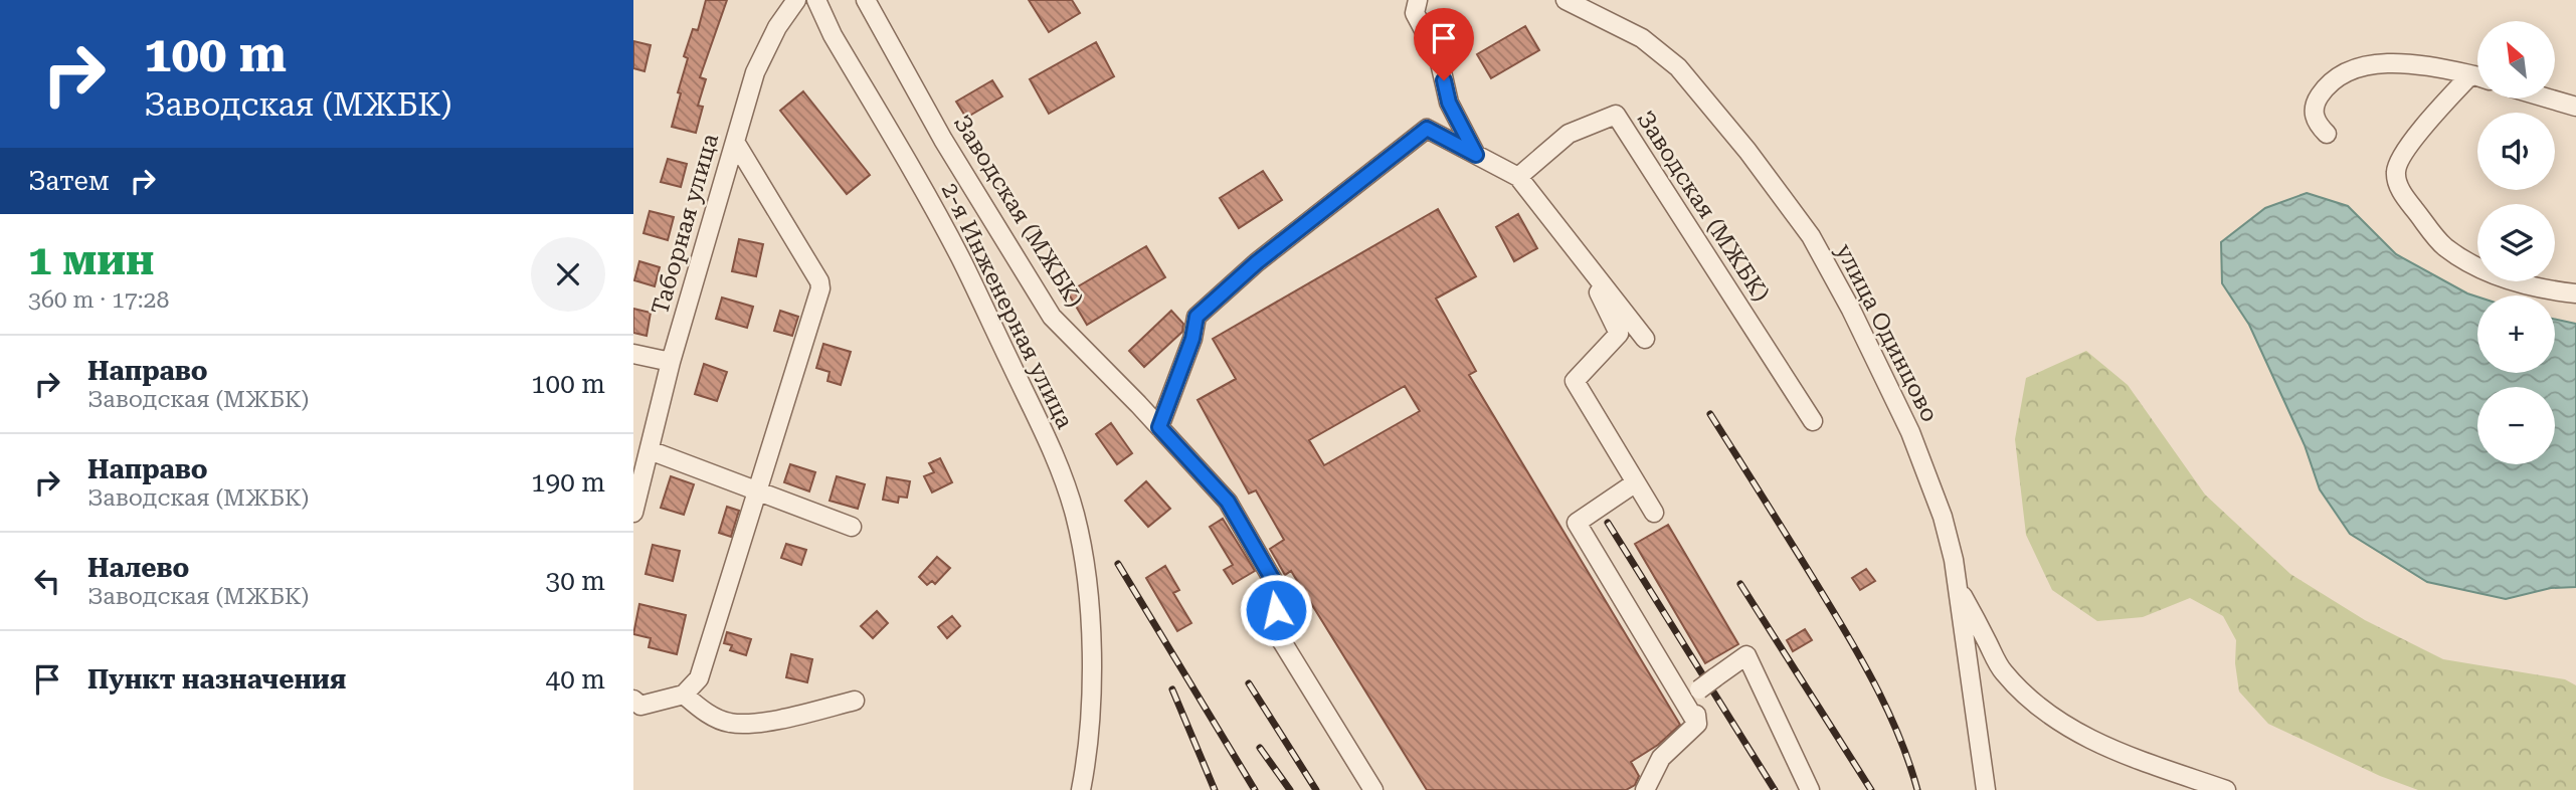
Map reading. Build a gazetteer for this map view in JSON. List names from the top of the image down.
{
  "streets": {
    "street": [
      "Заводская (МЖБК)",
      "Таборная улица",
      "2-я Инженерная улица",
      "улица Одинцово"
    ]
  },
  "north": "top left",
  "page": {
    "turn": ["100 m", "Заводская (МЖБК)"],
    "map_buttons": ["+", "−"],
    "then": "Затем",
    "heading": ["1 мин", "360 m · 17:28"],
    "list": [
      {
        "name": "Направо",
        "note": "Заводская (МЖБК)",
        "value": "100 m"
      },
      {
        "name": "Направо",
        "note": "Заводская (МЖБК)",
        "value": "190 m"
      },
      {
        "name": "Налево",
        "note": "Заводская (МЖБК)",
        "value": "30 m"
      },
      {
        "name": "Пункт назначения",
        "value": "40 m"
      }
    ]
  }
}
